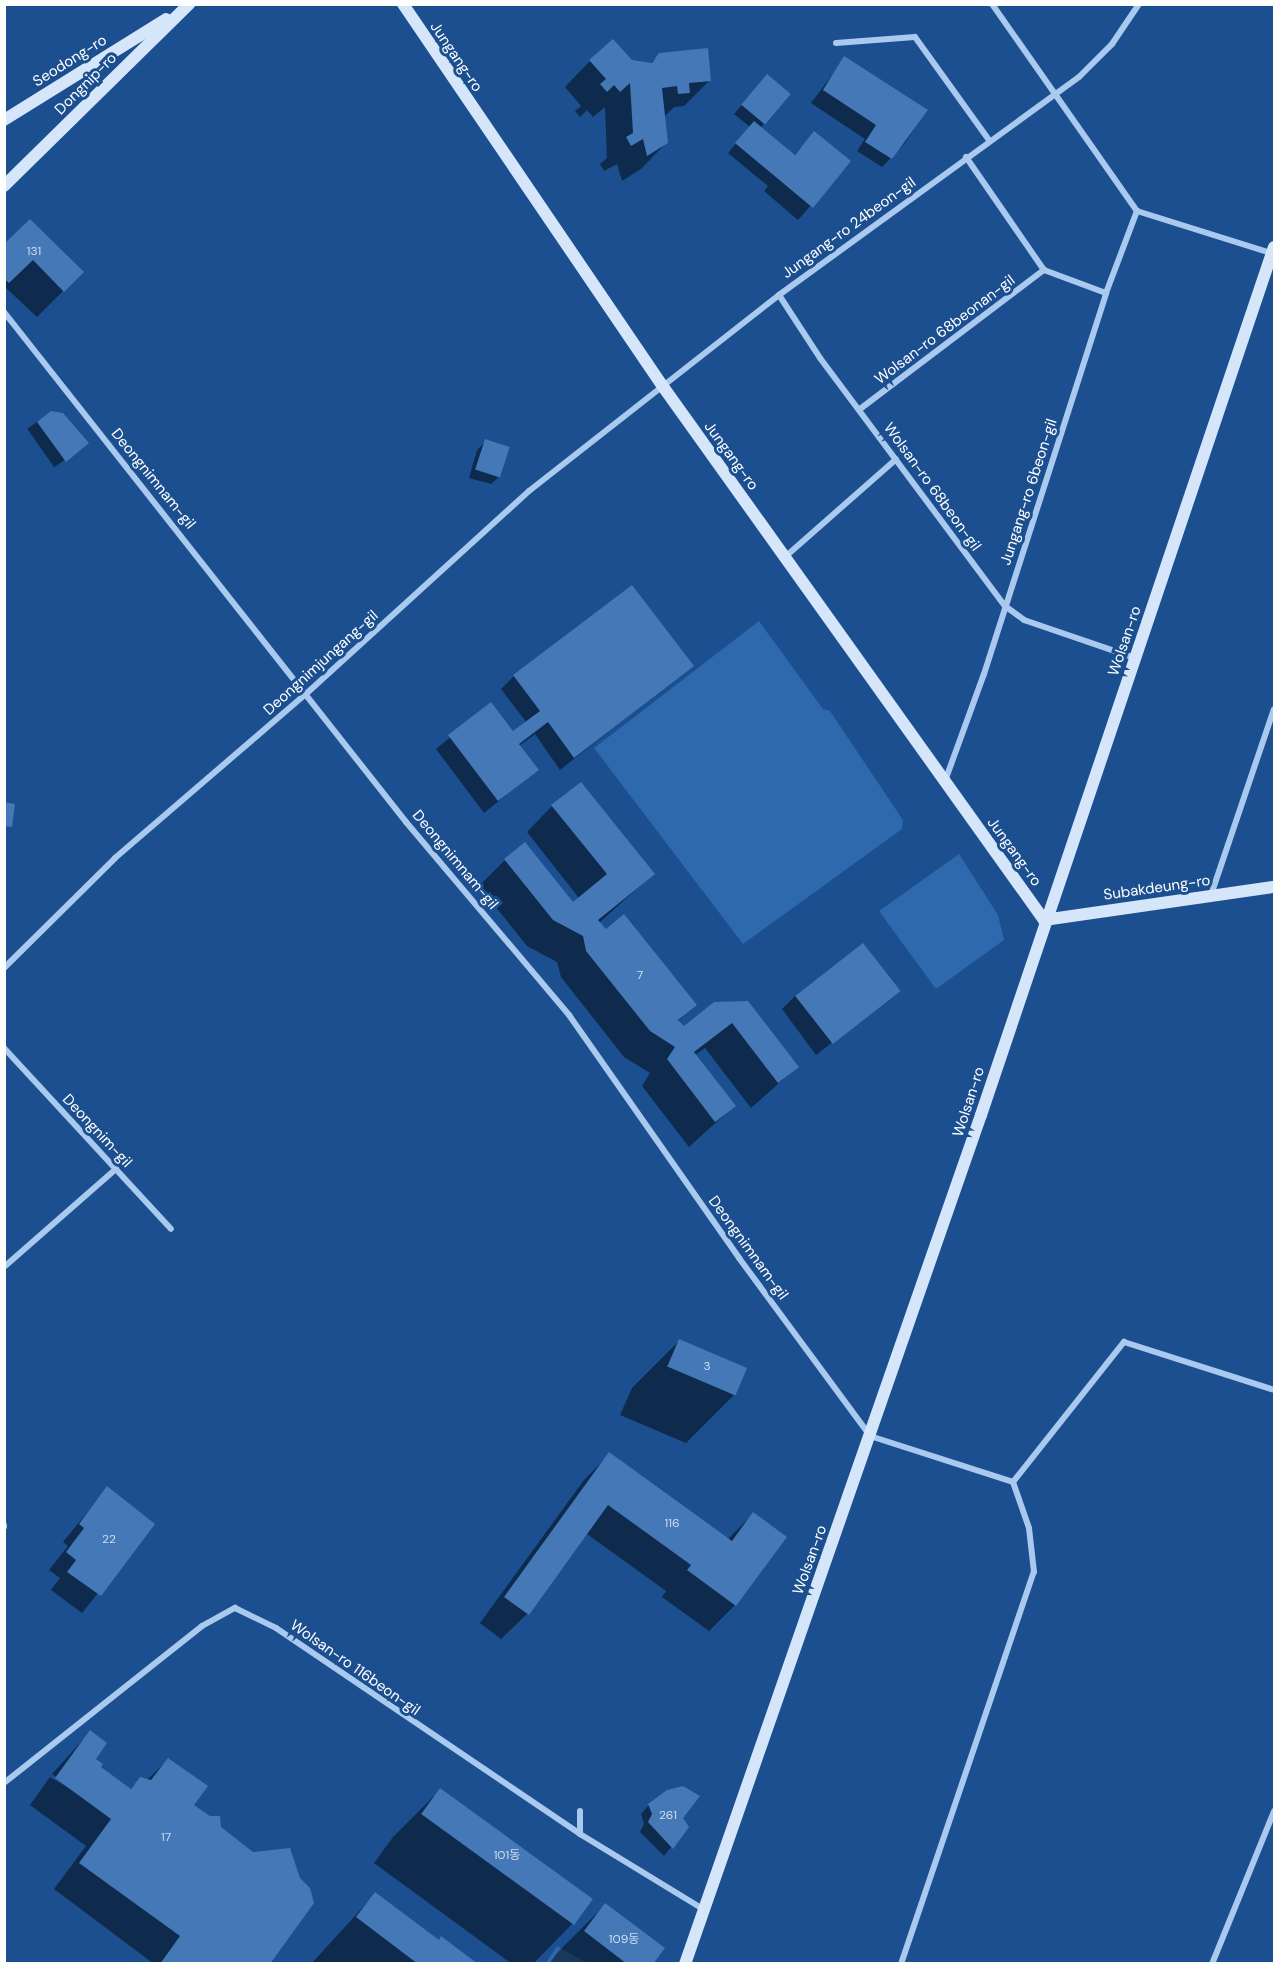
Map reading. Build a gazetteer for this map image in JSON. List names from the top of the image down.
{
  "streets": {
    "street": [
      "Jungang-ro",
      "Seodong-ro",
      "Dongnip-ro",
      "Jungang-ro 24beon-gil",
      "Wolsan-ro 68beonan-gil",
      "Deongnimnam-gil",
      "Wolsan-ro 68beon-gil",
      "Jungang-ro 6beon-gil",
      "Wolsan-ro",
      "Deongnimjungang-gil",
      "Subakdeung-ro",
      "Deongnim-gil",
      "Wolsan-ro 116beon-gil"
    ]
  },
  "crossings": [
    ["Jungang-ro", "Jungang-ro 24beon-gil"],
    ["Jungang-ro", "Jungang-ro 6beon-gil"],
    ["Jungang-ro", "Wolsan-ro"],
    ["Jungang-ro", "Deongnimjungang-gil"],
    ["Jungang-ro", "Subakdeung-ro"],
    ["Seodong-ro", "Dongnip-ro"],
    ["Jungang-ro 24beon-gil", "Wolsan-ro 68beon-gil"],
    ["Jungang-ro 24beon-gil", "Deongnimjungang-gil"],
    ["Wolsan-ro 68beonan-gil", "Wolsan-ro 68beon-gil"],
    ["Deongnimnam-gil", "Wolsan-ro"],
    ["Deongnimnam-gil", "Deongnimjungang-gil"],
    ["Wolsan-ro 68beon-gil", "Jungang-ro 6beon-gil"],
    ["Wolsan-ro 68beon-gil", "Wolsan-ro"],
    ["Wolsan-ro", "Subakdeung-ro"],
    ["Wolsan-ro", "Wolsan-ro 116beon-gil"]
  ],
  "house_numbers": [
    "131",
    "7",
    "3",
    "116",
    "22",
    "261",
    "17",
    "101동",
    "109동"
  ]
}
